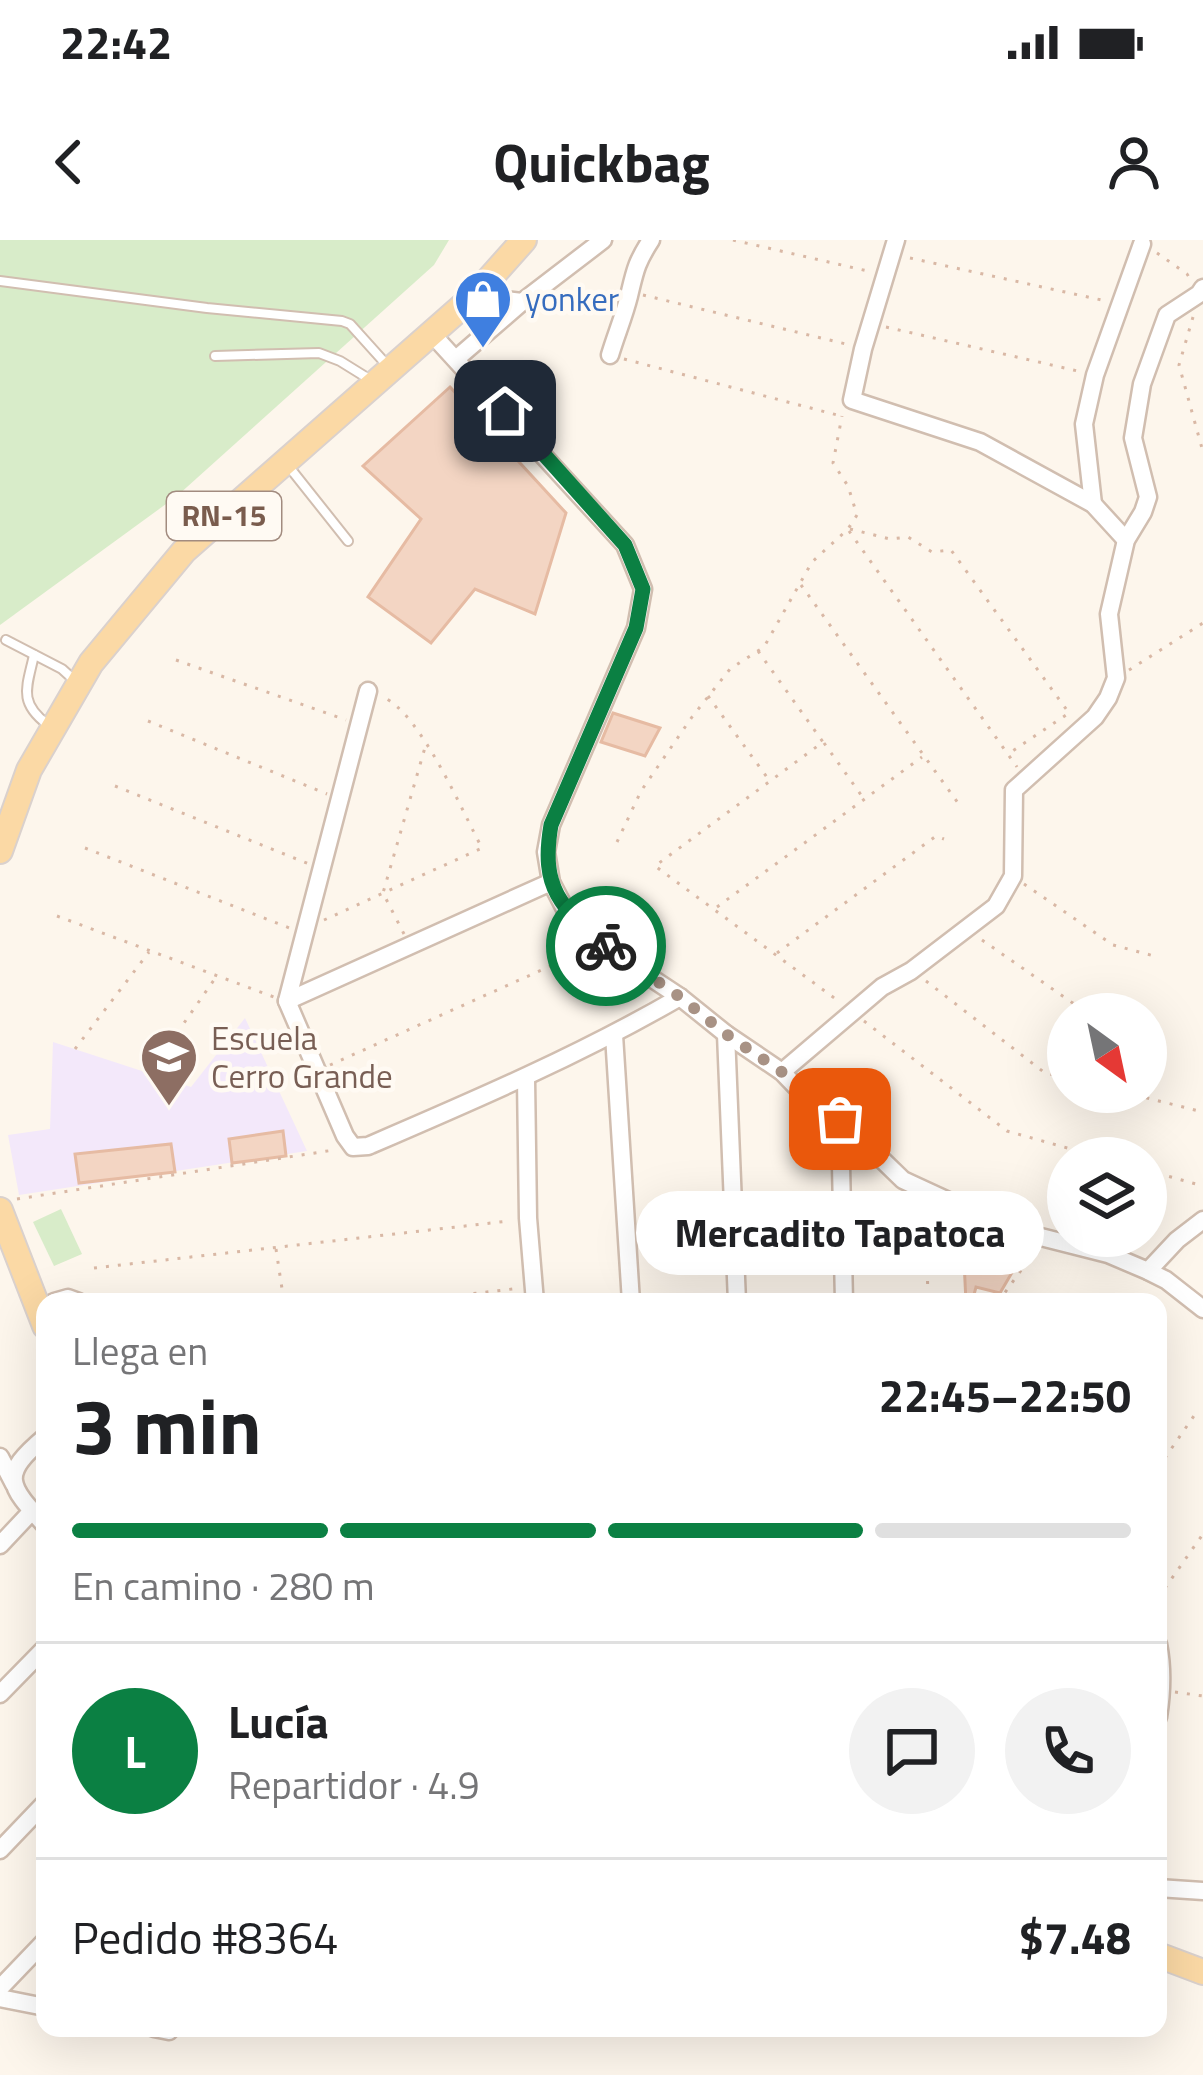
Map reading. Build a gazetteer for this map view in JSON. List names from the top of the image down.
{
  "streets": {
    "main road": ["RN-15"]
  },
  "places": {
    "shop": ["yonker"],
    "school or university": ["Escuela Cerro Grande"],
    "other": ["Mercadito Tapatoca"]
  },
  "north": "bottom right",
  "page": {
    "status": "22:42",
    "header": "Quickbag",
    "bubble": "Mercadito Tapatoca",
    "heading": ["3 min", "Llega en", "22:45–22:50"],
    "panel": [
      "Lucía",
      "Repartidor · 4.9",
      "Pedido #8364",
      "$7.48"
    ],
    "bar": "En camino · 280 m",
    "round": "L"
  }
}
